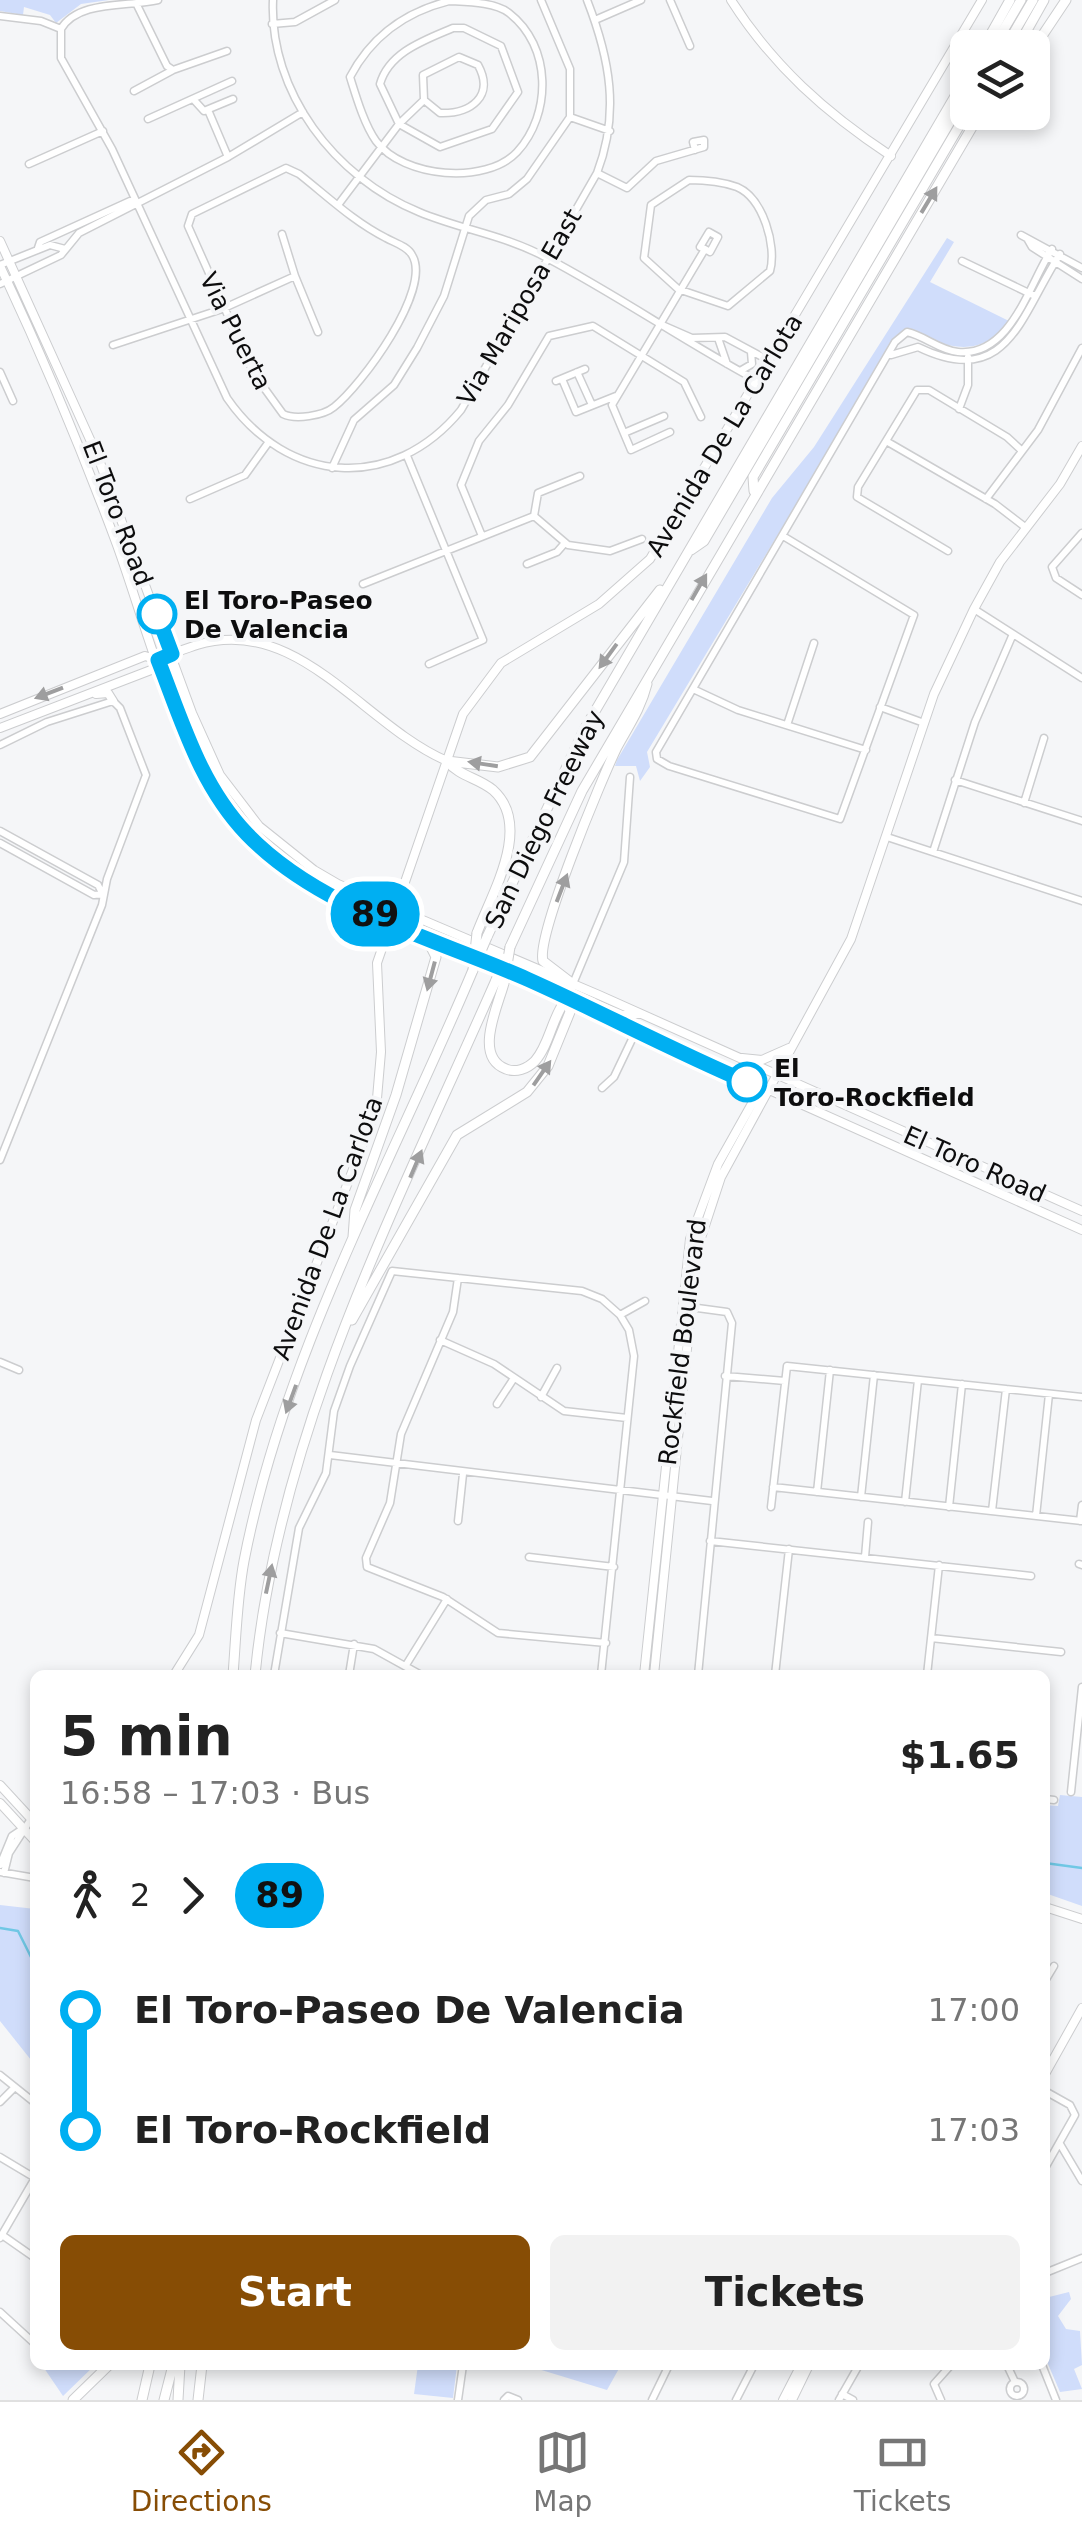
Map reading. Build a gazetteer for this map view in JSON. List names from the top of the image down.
{
  "streets": {
    "highway": ["San Diego Freeway"],
    "main road": ["Avenida De La Carlota", "El Toro Road", "Rockfield Boulevard"],
    "street": ["Via Mariposa East", "Via Puerta"]
  },
  "crossings": [
    ["Avenida De La Carlota", "El Toro Road"],
    ["El Toro Road", "Rockfield Boulevard"]
  ],
  "places": ["El Toro-Paseo De Valencia", "El Toro-Rockfield"],
  "lines": ["bus line 89"],
  "page": {
    "on_map": "89",
    "heading": ["5 min", "16:58 – 17:03 · Bus", "$1.65"],
    "legs": ["2", "89"],
    "list": [
      {
        "name": "El Toro-Paseo De Valencia",
        "value": "17:00"
      },
      {
        "name": "El Toro-Rockfield",
        "value": "17:03"
      }
    ],
    "buttons": ["Start", "Tickets"],
    "tabs": ["Directions", "Map", "Tickets"]
  }
}
